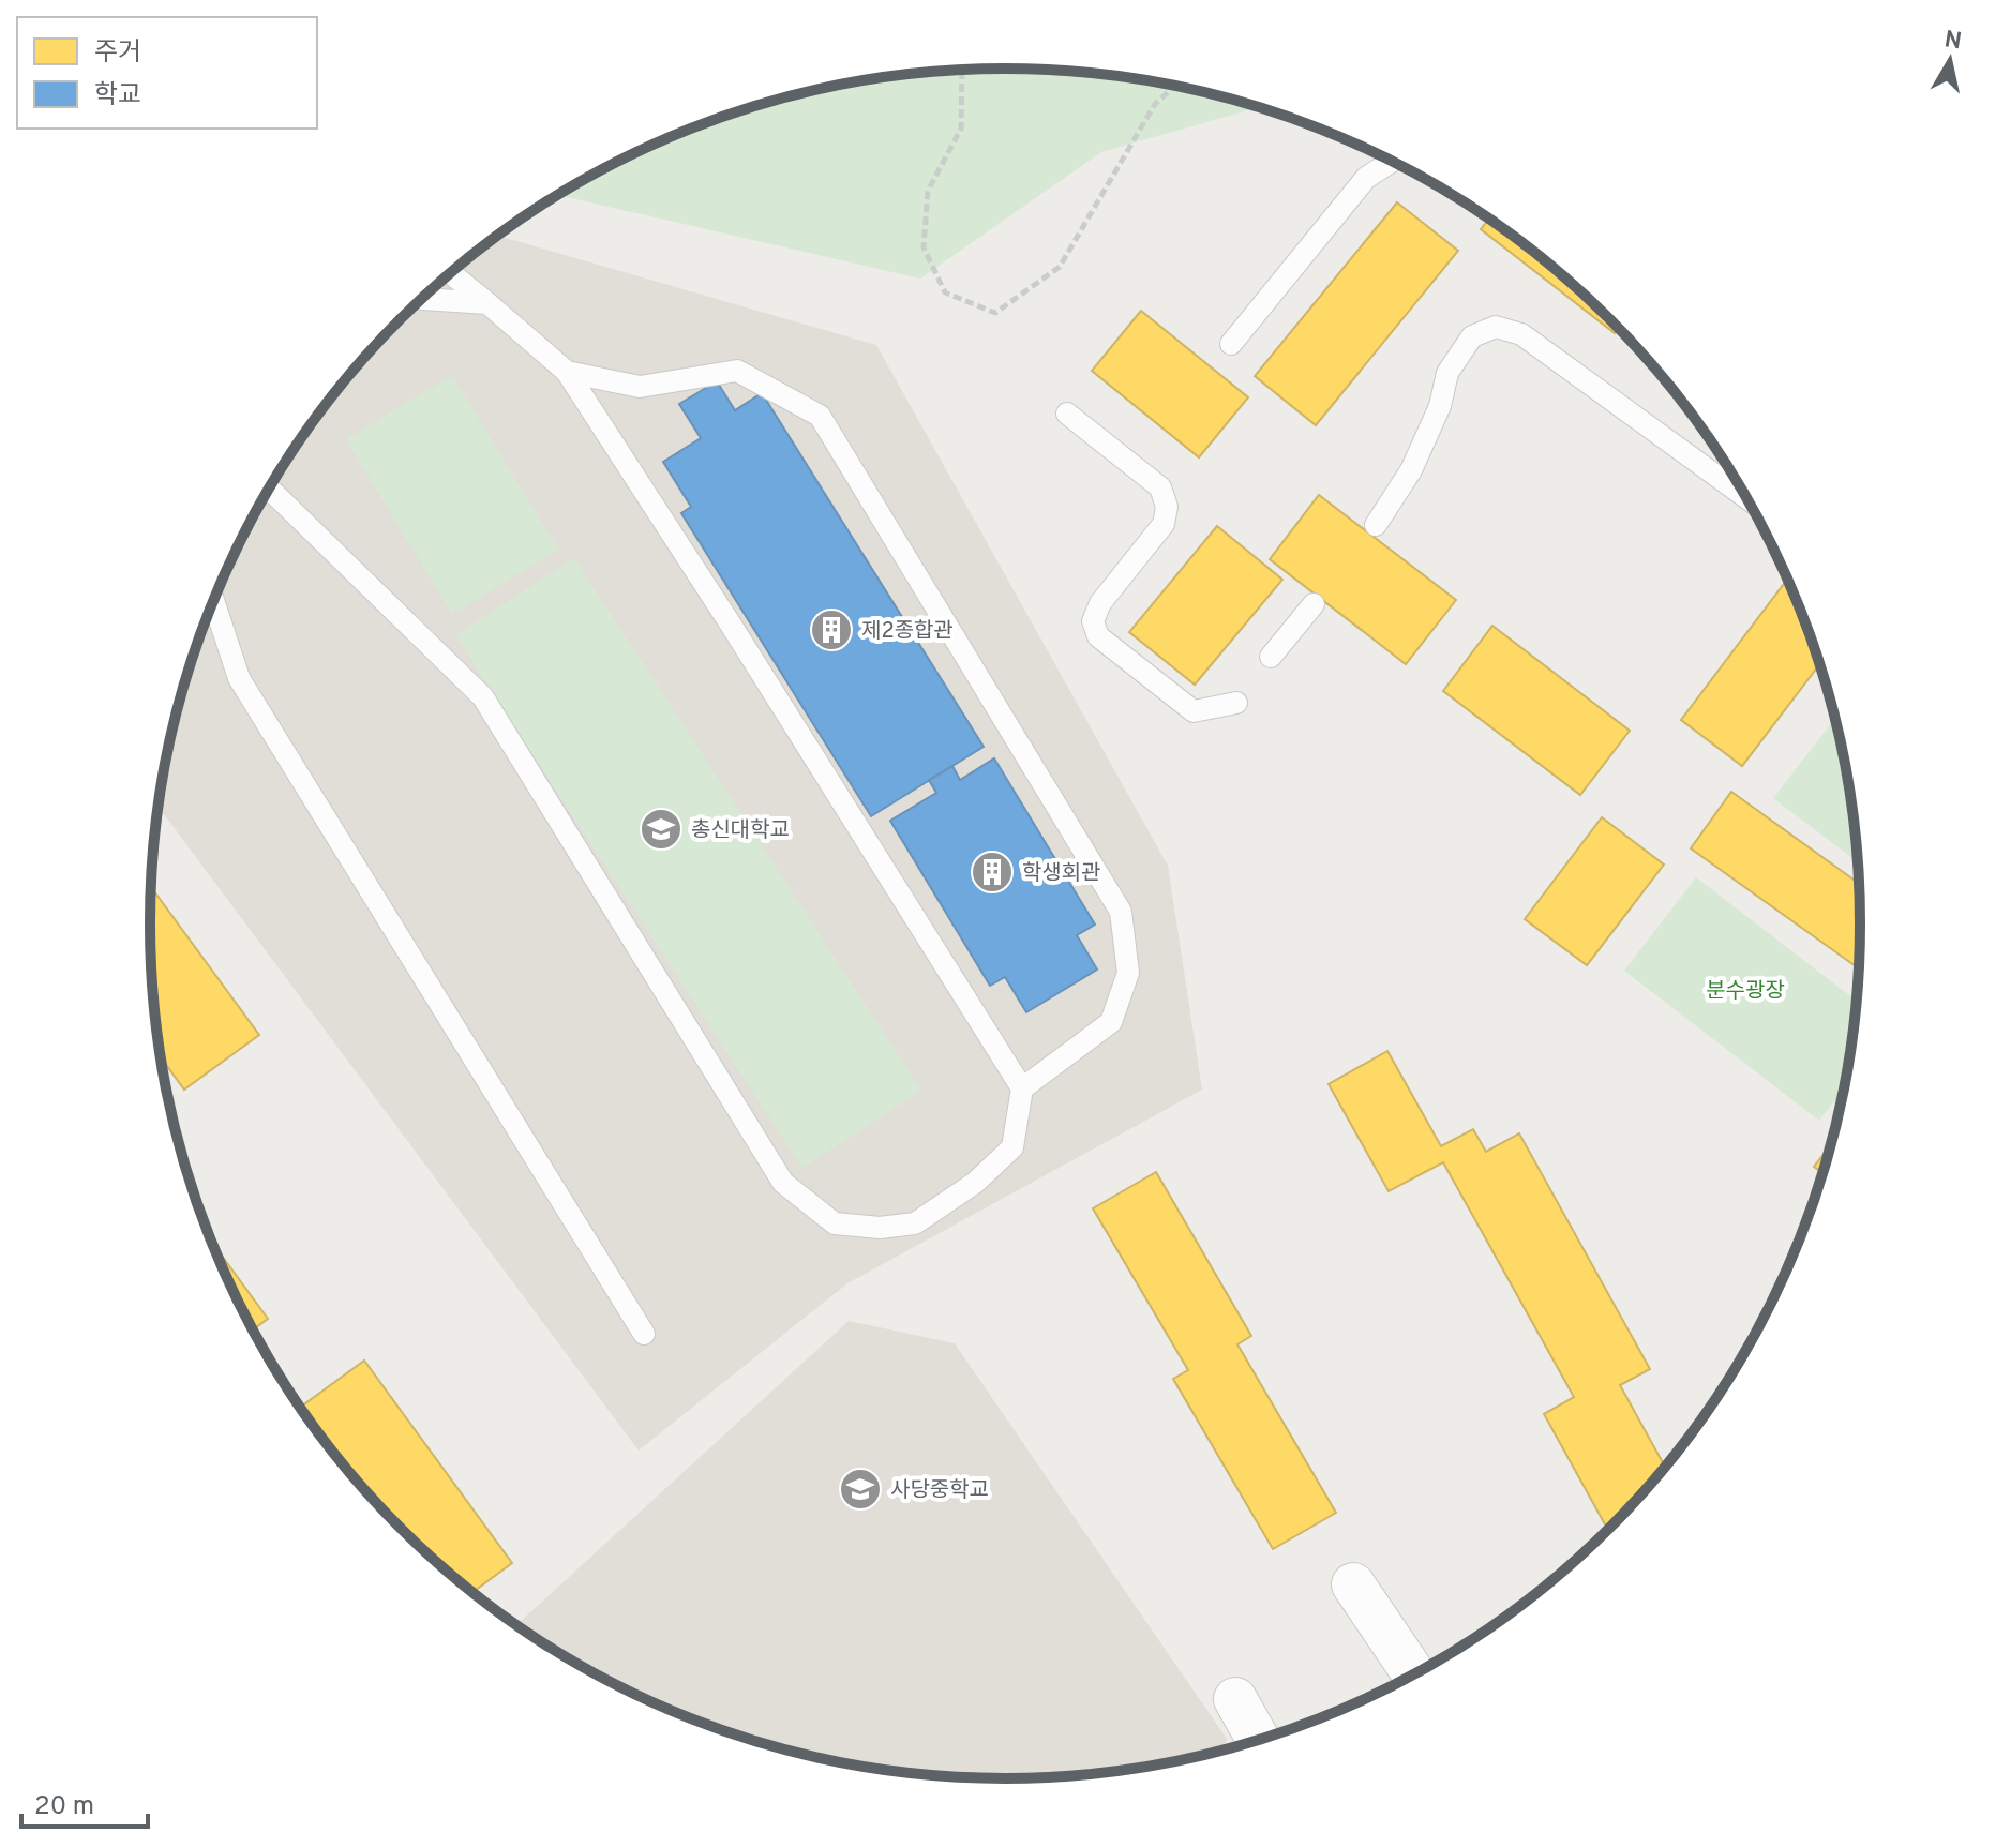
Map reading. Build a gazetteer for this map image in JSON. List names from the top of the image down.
{
  "parks": ["분수광장"],
  "places": {
    "building": ["제2종합관", "학생회관"],
    "school or university": ["총신대학교", "사당중학교"]
  },
  "legend": ["주거", "학교"],
  "scale_bar": "20 m",
  "north": "top"
}
